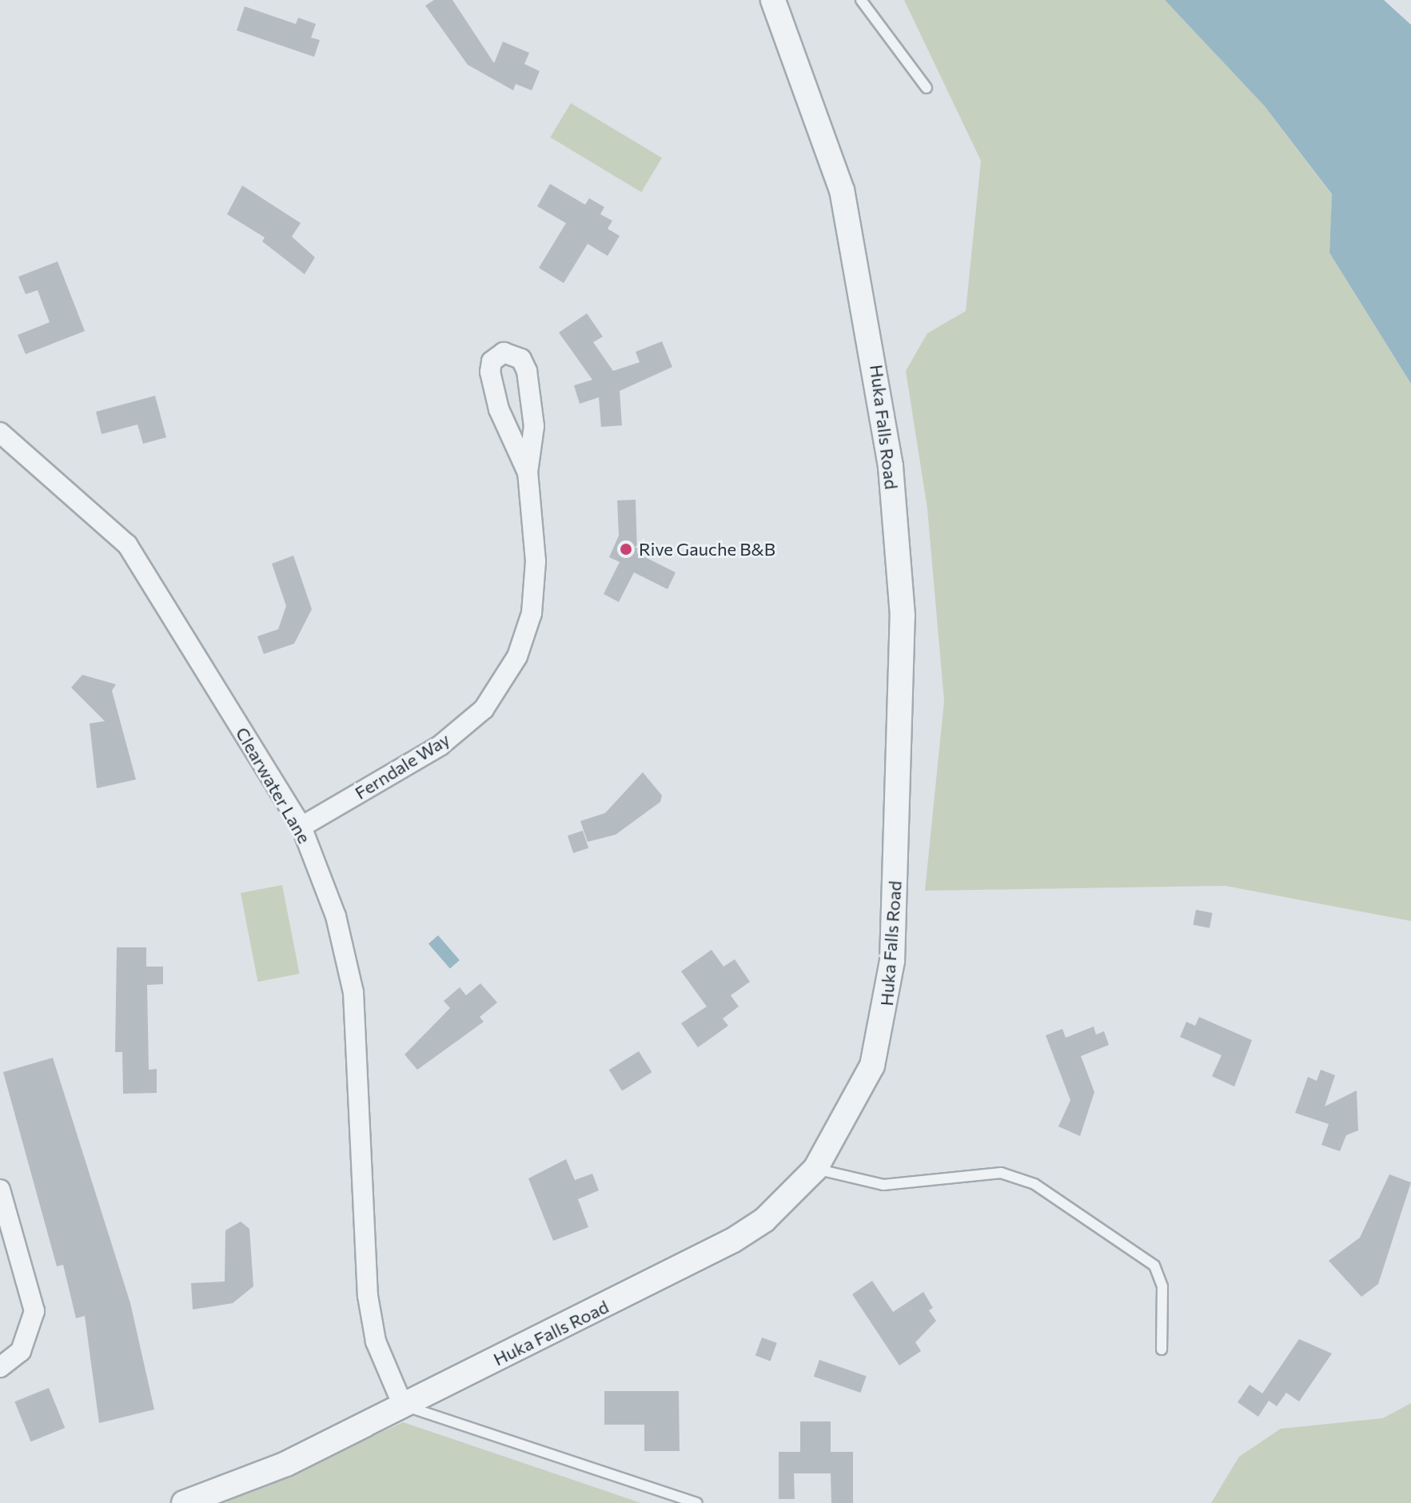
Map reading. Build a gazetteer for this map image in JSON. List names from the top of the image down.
{
  "streets": {
    "street": ["Huka Falls Road", "Ferndale Way", "Clearwater Lane"]
  },
  "crossings": [
    ["Huka Falls Road", "Clearwater Lane"],
    ["Ferndale Way", "Clearwater Lane"]
  ],
  "places": ["Rive Gauche B&B"]
}
